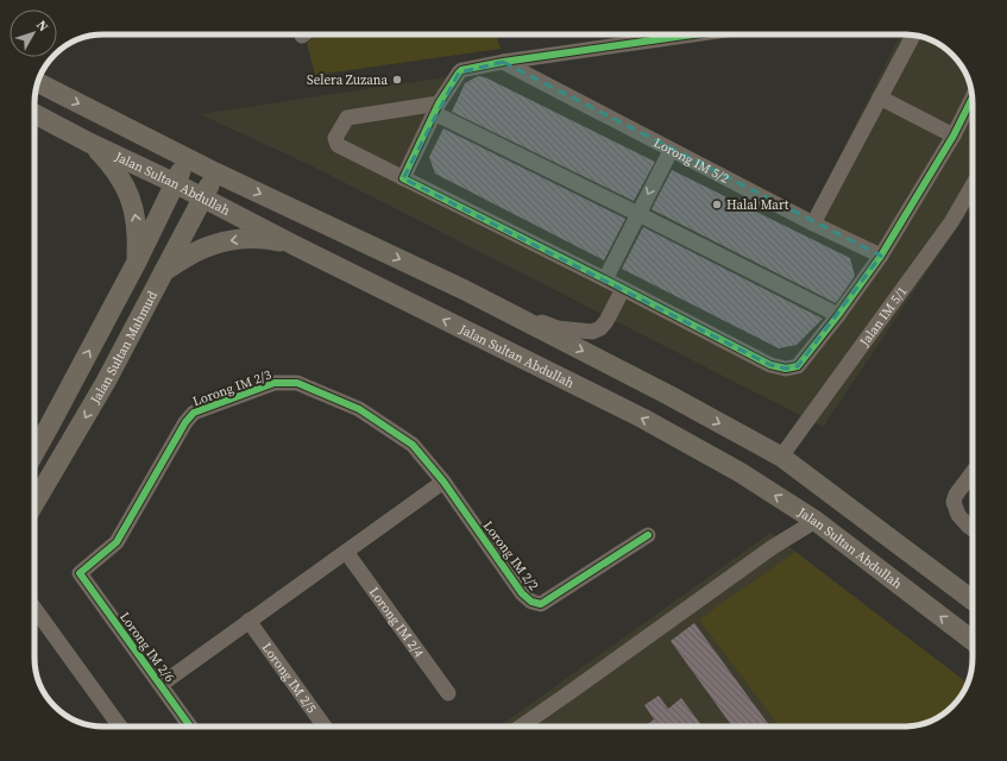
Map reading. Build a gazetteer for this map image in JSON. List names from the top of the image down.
{
  "streets": {
    "main road": ["Jalan Sultan Abdullah", "Jalan Sultan Mahmud"],
    "street": [
      "Lorong IM 5/2",
      "Jalan IM 5/1",
      "Lorong IM 2/3",
      "Lorong IM 2/2",
      "Lorong IM 2/4",
      "Lorong IM 2/6",
      "Lorong IM 2/5"
    ]
  },
  "crossings": [
    ["Jalan Sultan Abdullah", "Jalan Sultan Mahmud"],
    ["Lorong IM 2/3", "Lorong IM 2/2"],
    ["Lorong IM 2/3", "Lorong IM 2/6"]
  ],
  "places": ["Selera Zuzana", "Halal Mart"],
  "north": "top right"
}
